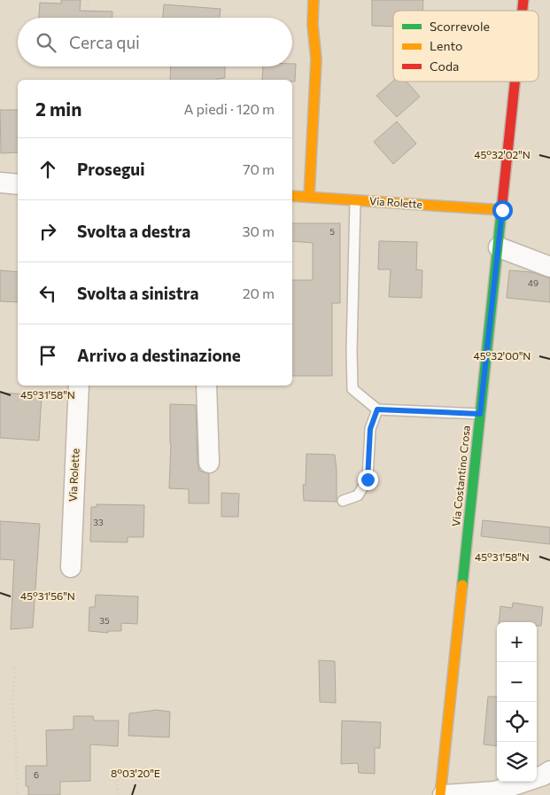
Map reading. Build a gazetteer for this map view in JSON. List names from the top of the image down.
{
  "streets": {
    "street": ["Via Rolette", "Via Costantino Crosa"]
  },
  "crossings": [
    ["Via Rolette", "Via Costantino Crosa"]
  ],
  "house_numbers": [
    "5",
    "49",
    "33",
    "35",
    "6"
  ],
  "legend": ["Scorrevole", "Lento", "Coda"],
  "page": {
    "search": "Cerca qui",
    "heading": ["2 min", "A piedi · 120 m"],
    "list": [
      ["Prosegui", "70 m"],
      ["Svolta a destra", "30 m"],
      ["Svolta a sinistra", "20 m"],
      "Arrivo a destinazione"
    ],
    "map_buttons": ["+", "−"]
  },
  "coordinates": [
    "45°32'02\"N",
    "45°32'00\"N",
    "45°31'58\"N",
    "45°31'56\"N",
    "8°03'20\"E"
  ]
}
